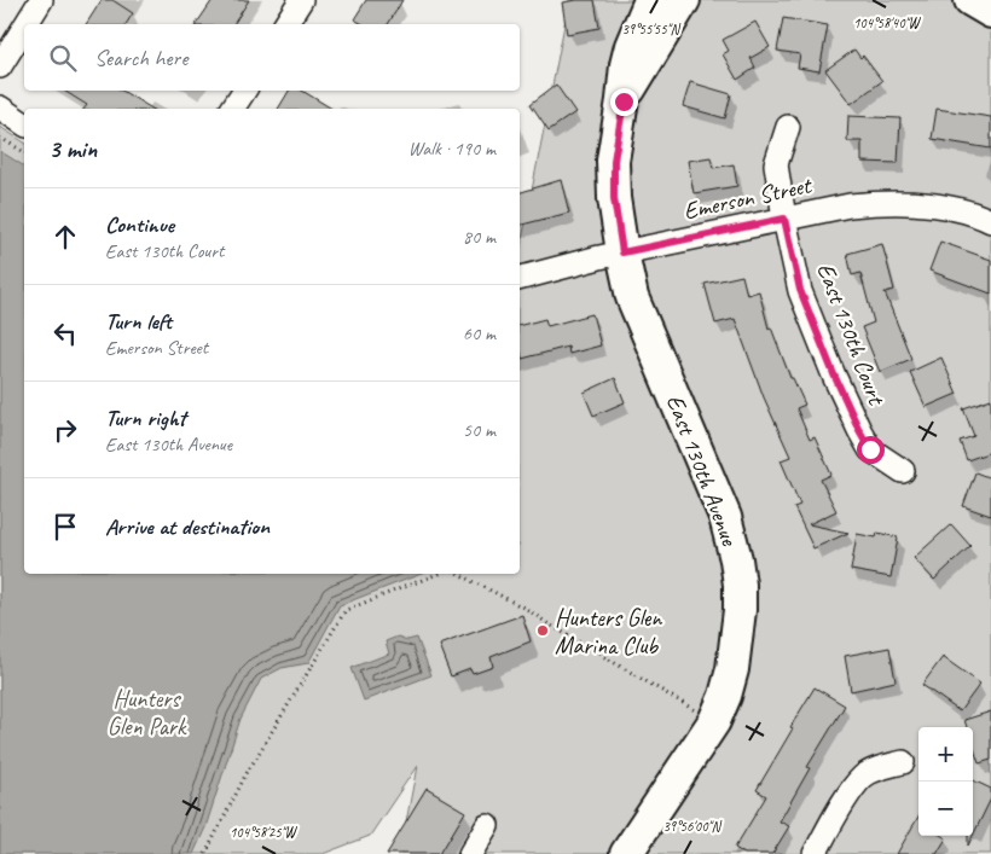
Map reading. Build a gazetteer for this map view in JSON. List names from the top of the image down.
{
  "streets": {
    "street": ["Emerson Street", "East 130th Court", "East 130th Avenue"]
  },
  "crossings": [
    ["Emerson Street", "East 130th Court"],
    ["Emerson Street", "East 130th Avenue"]
  ],
  "parks": ["Hunters Glen Park"],
  "places": ["Hunters Glen Marina Club"],
  "page": {
    "search": "Search here",
    "heading": ["3 min", "Walk · 190 m"],
    "list": [
      ["Continue", "East 130th Court", "80 m"],
      ["Turn left", "Emerson Street", "60 m"],
      ["Turn right", "East 130th Avenue", "50 m"],
      "Arrive at destination"
    ],
    "map_buttons": ["+", "−"]
  },
  "coordinates": [
    "104°58'40\"W",
    "39°55'55\"N",
    "39°56'00\"N",
    "104°58'25\"W"
  ]
}
